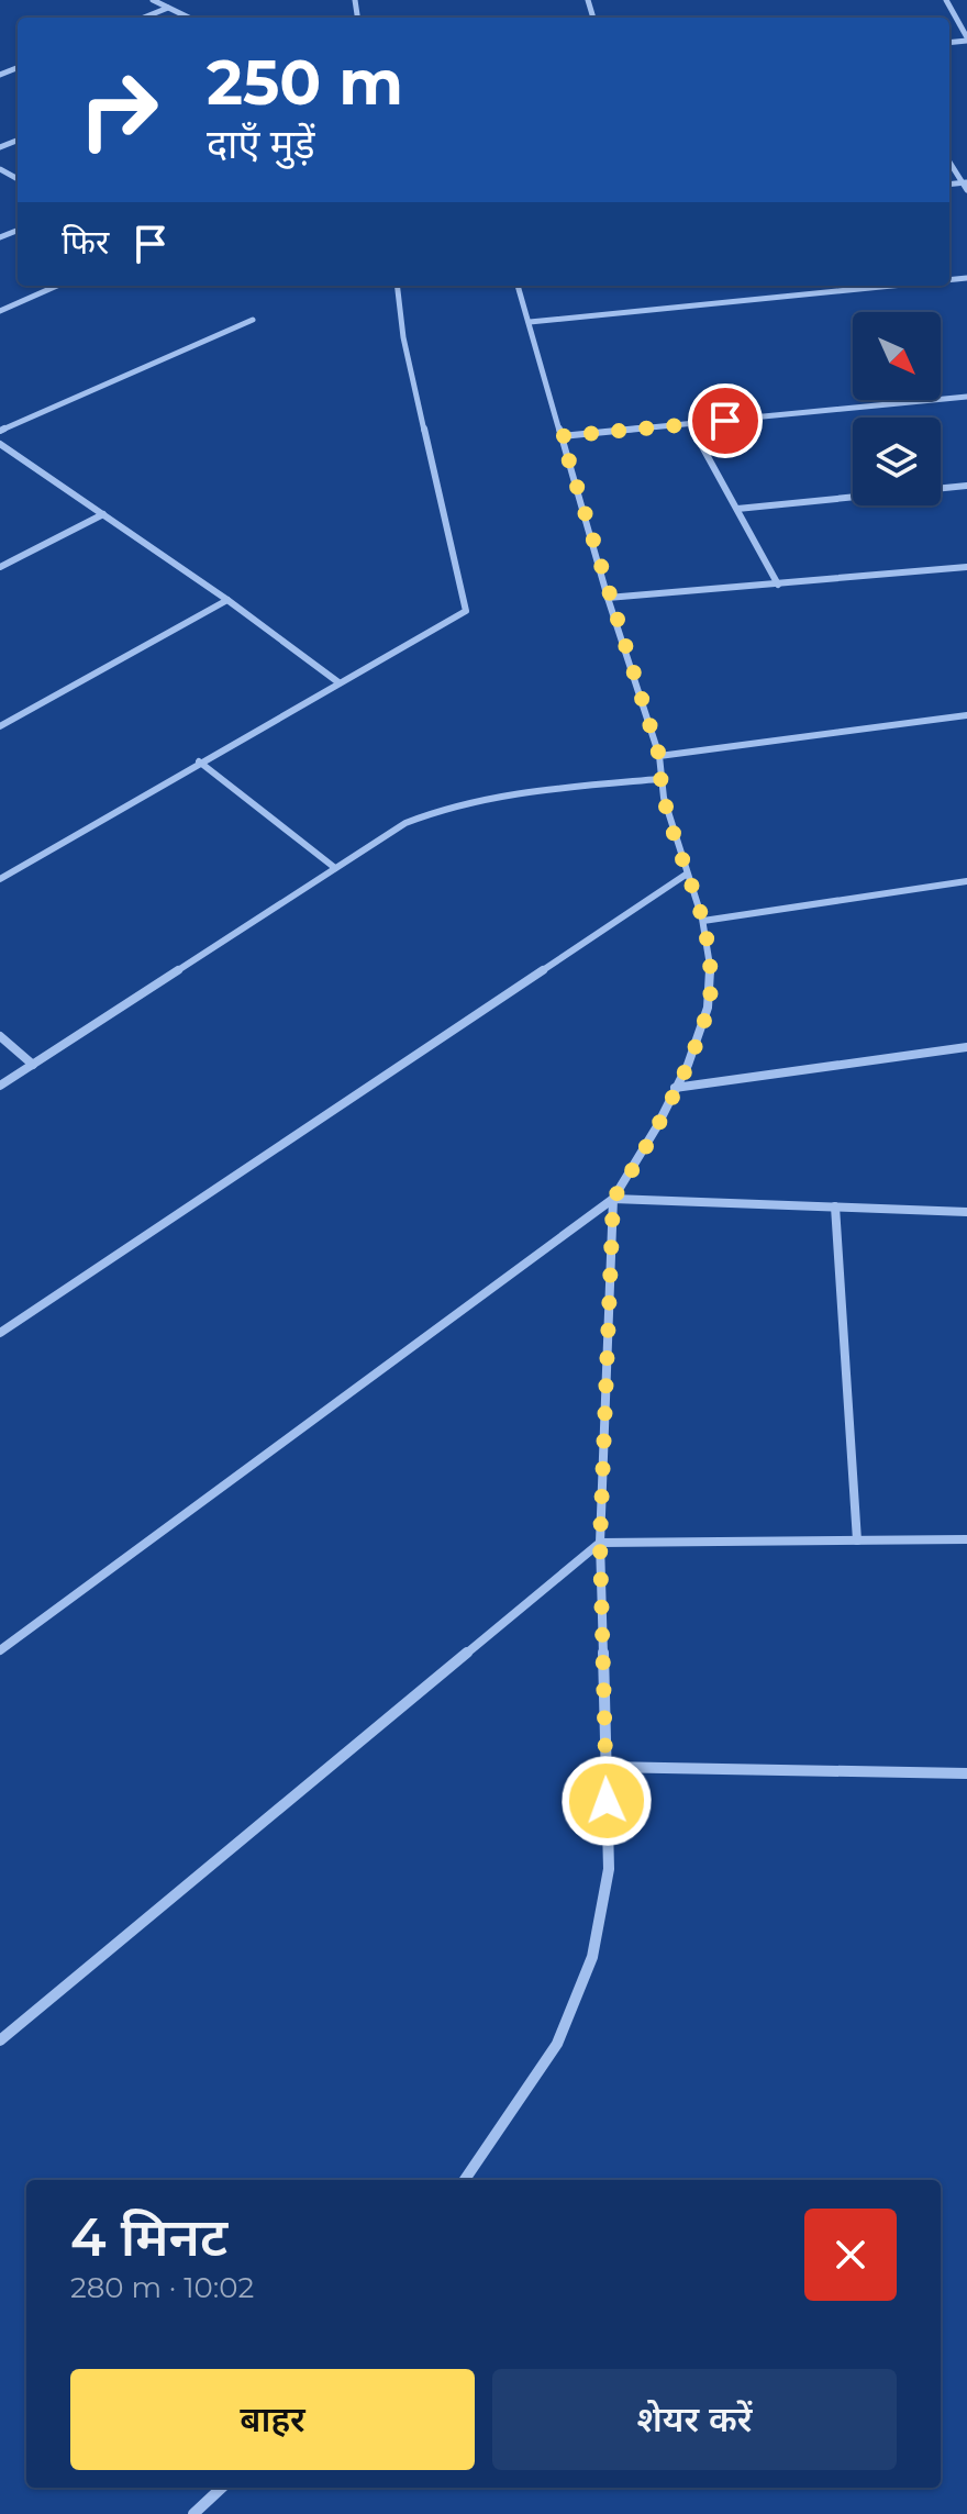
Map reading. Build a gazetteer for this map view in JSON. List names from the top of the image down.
{
  "north": "bottom right",
  "page": {
    "turn": ["250 m", "दाएँ मुड़ें"],
    "then": "फिर",
    "heading": ["4 मिनट", "280 m · 10:02"],
    "buttons": ["बाहर", "शेयर करें"]
  }
}
